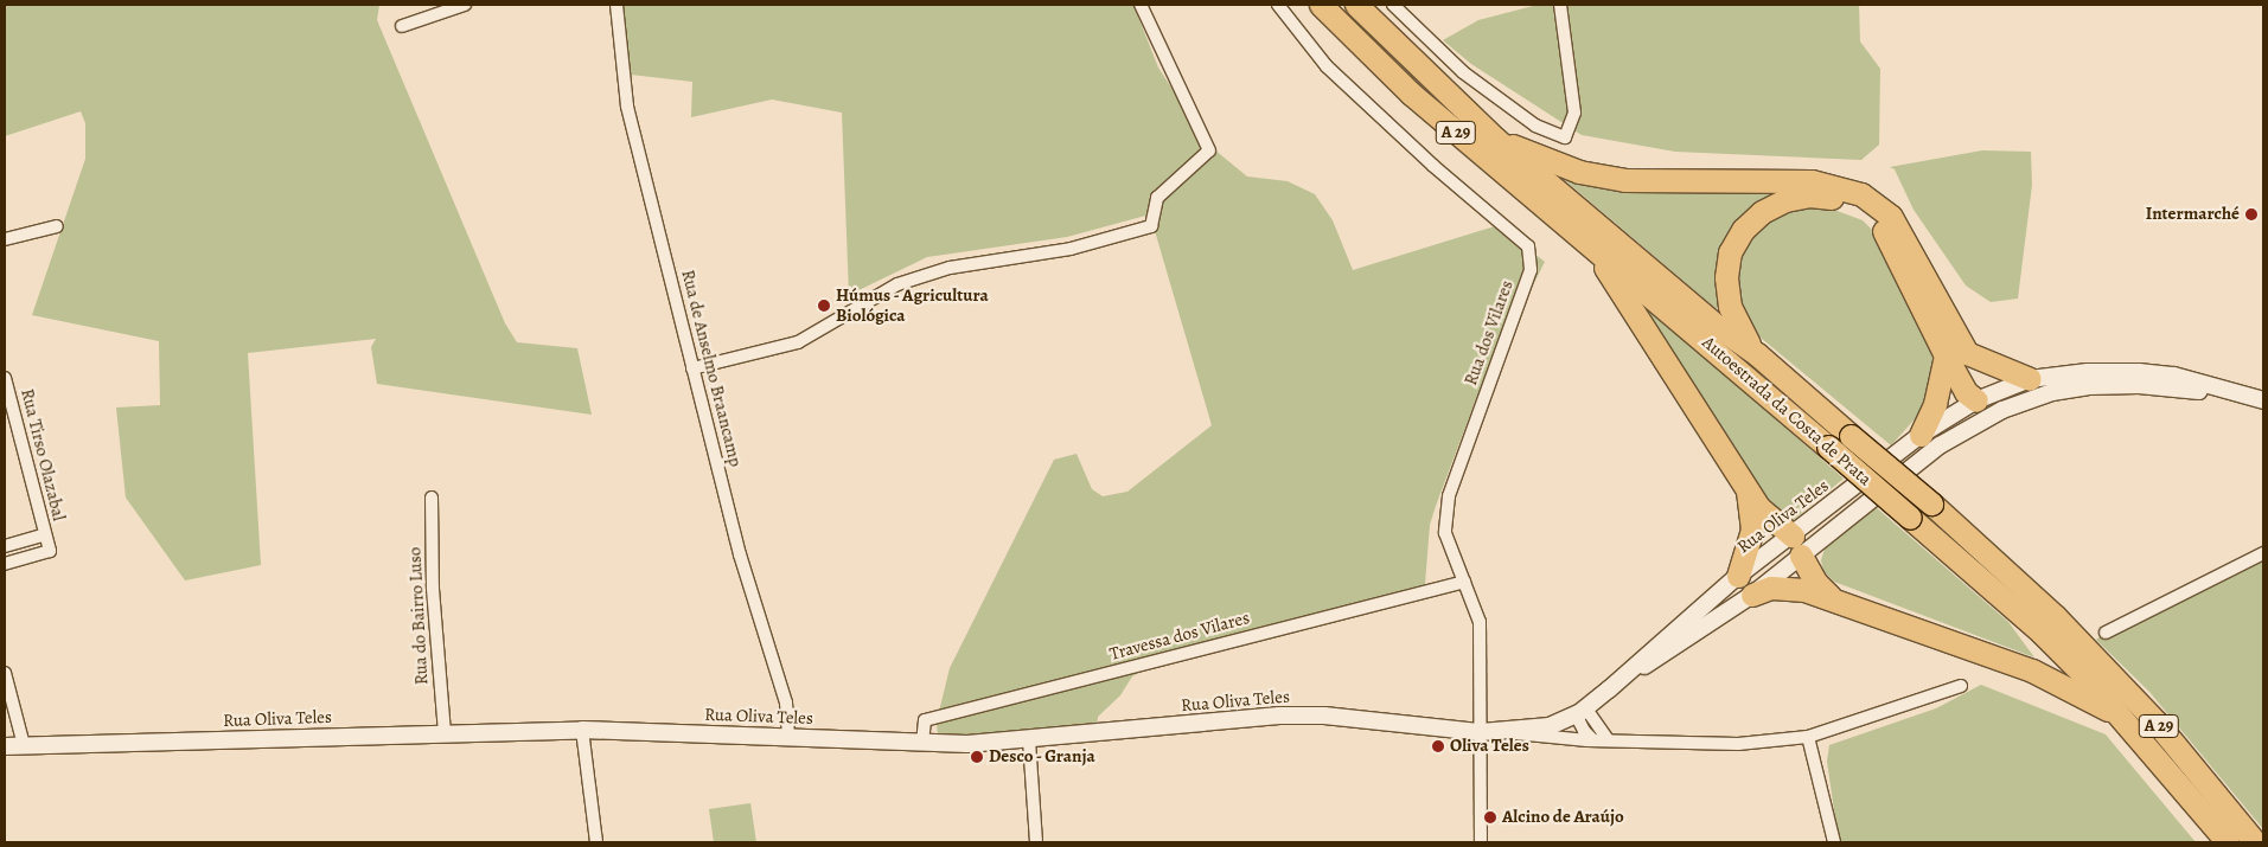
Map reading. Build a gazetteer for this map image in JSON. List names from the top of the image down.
{
  "streets": {
    "highway": ["A 29", "Autoestrada da Costa de Prata"],
    "main road": ["Rua Oliva Teles"],
    "street": [
      "Rua dos Vilares",
      "Rua de Anselmo Braancamp",
      "Rua Tirso Olazabal",
      "Rua do Bairro Luso",
      "Travessa dos Vilares"
    ]
  },
  "crossings": [
    ["Rua dos Vilares", "Rua Oliva Teles"],
    ["Rua dos Vilares", "Travessa dos Vilares"],
    ["Rua de Anselmo Braancamp", "Rua Oliva Teles"],
    ["Rua Oliva Teles", "Rua do Bairro Luso"],
    ["Rua Oliva Teles", "Travessa dos Vilares"]
  ],
  "places": [
    "Intermarché",
    "Húmus - Agricultura Biológica",
    "Oliva Teles",
    "Desco - Granja",
    "Alcino de Araújo"
  ]
}
